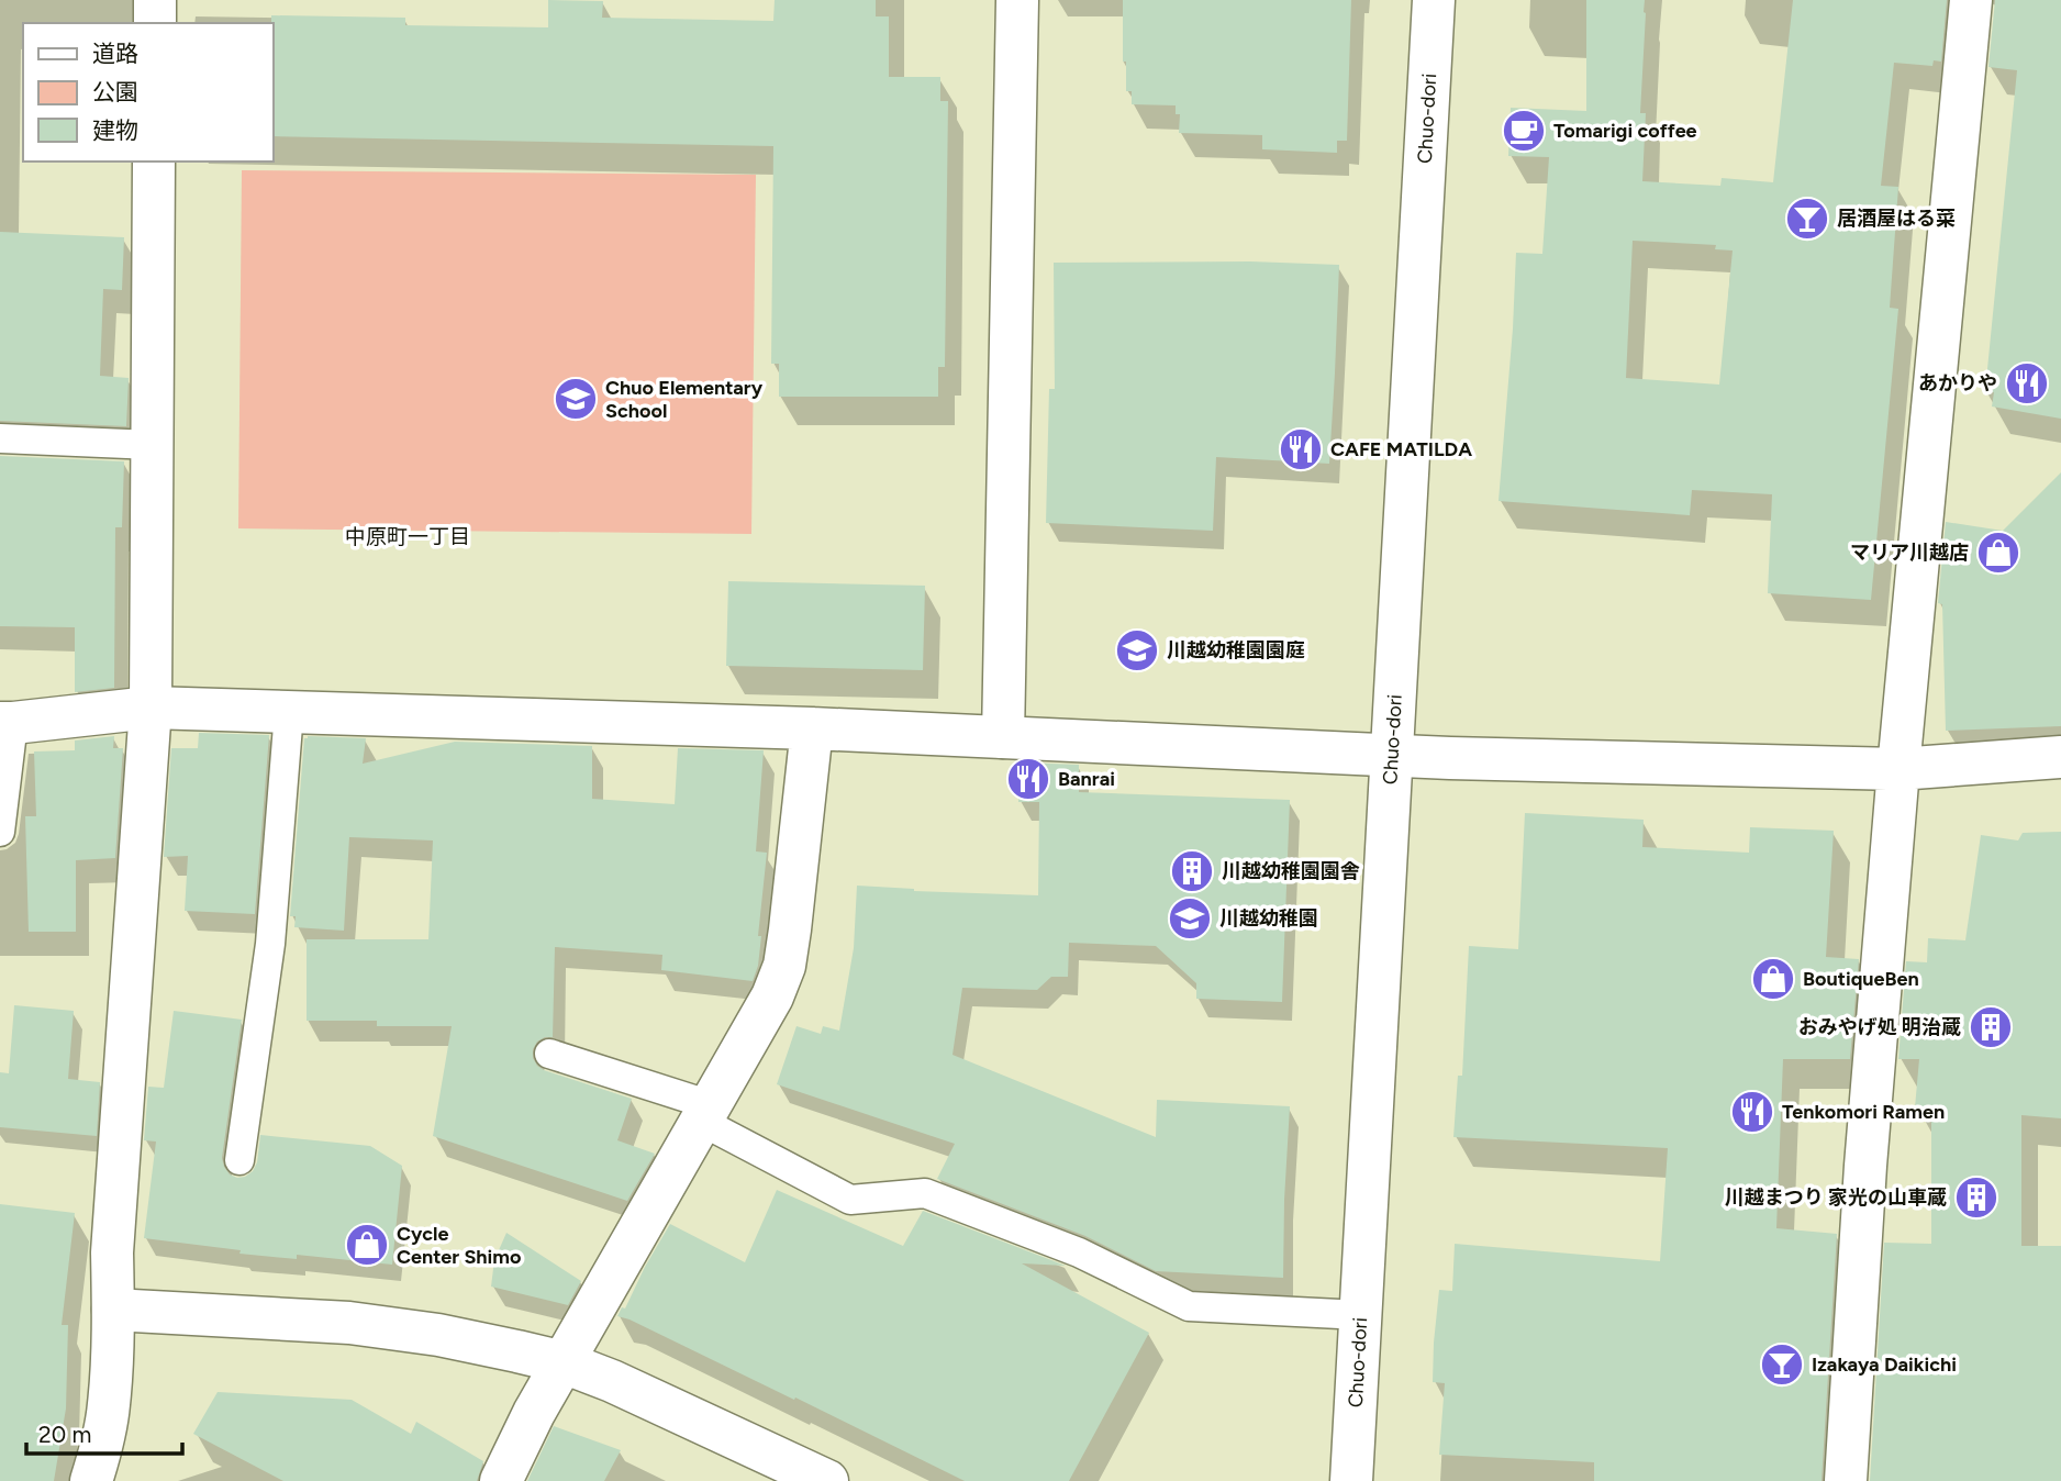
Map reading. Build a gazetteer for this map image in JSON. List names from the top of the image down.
{
  "streets": {
    "street": ["Chuo-dori"]
  },
  "districts": ["中原町一丁目"],
  "places": {
    "cafe": ["Tomarigi coffee"],
    "bar": ["居酒屋はる菜", "Izakaya Daikichi"],
    "restaurant": [
      "あかりや",
      "CAFE MATILDA",
      "Banrai",
      "Tenkomori Ramen"
    ],
    "school or university": ["Chuo Elementary School", "川越幼稚園園庭", "川越幼稚園"],
    "shop": ["マリア川越店", "BoutiqueBen", "Cycle Center Shimo"],
    "building": ["川越幼稚園園舎", "おみやげ処 明治蔵", "川越まつり 家光の山車蔵"]
  },
  "legend": ["道路", "公園", "建物"],
  "scale_bar": "20 m"
}
